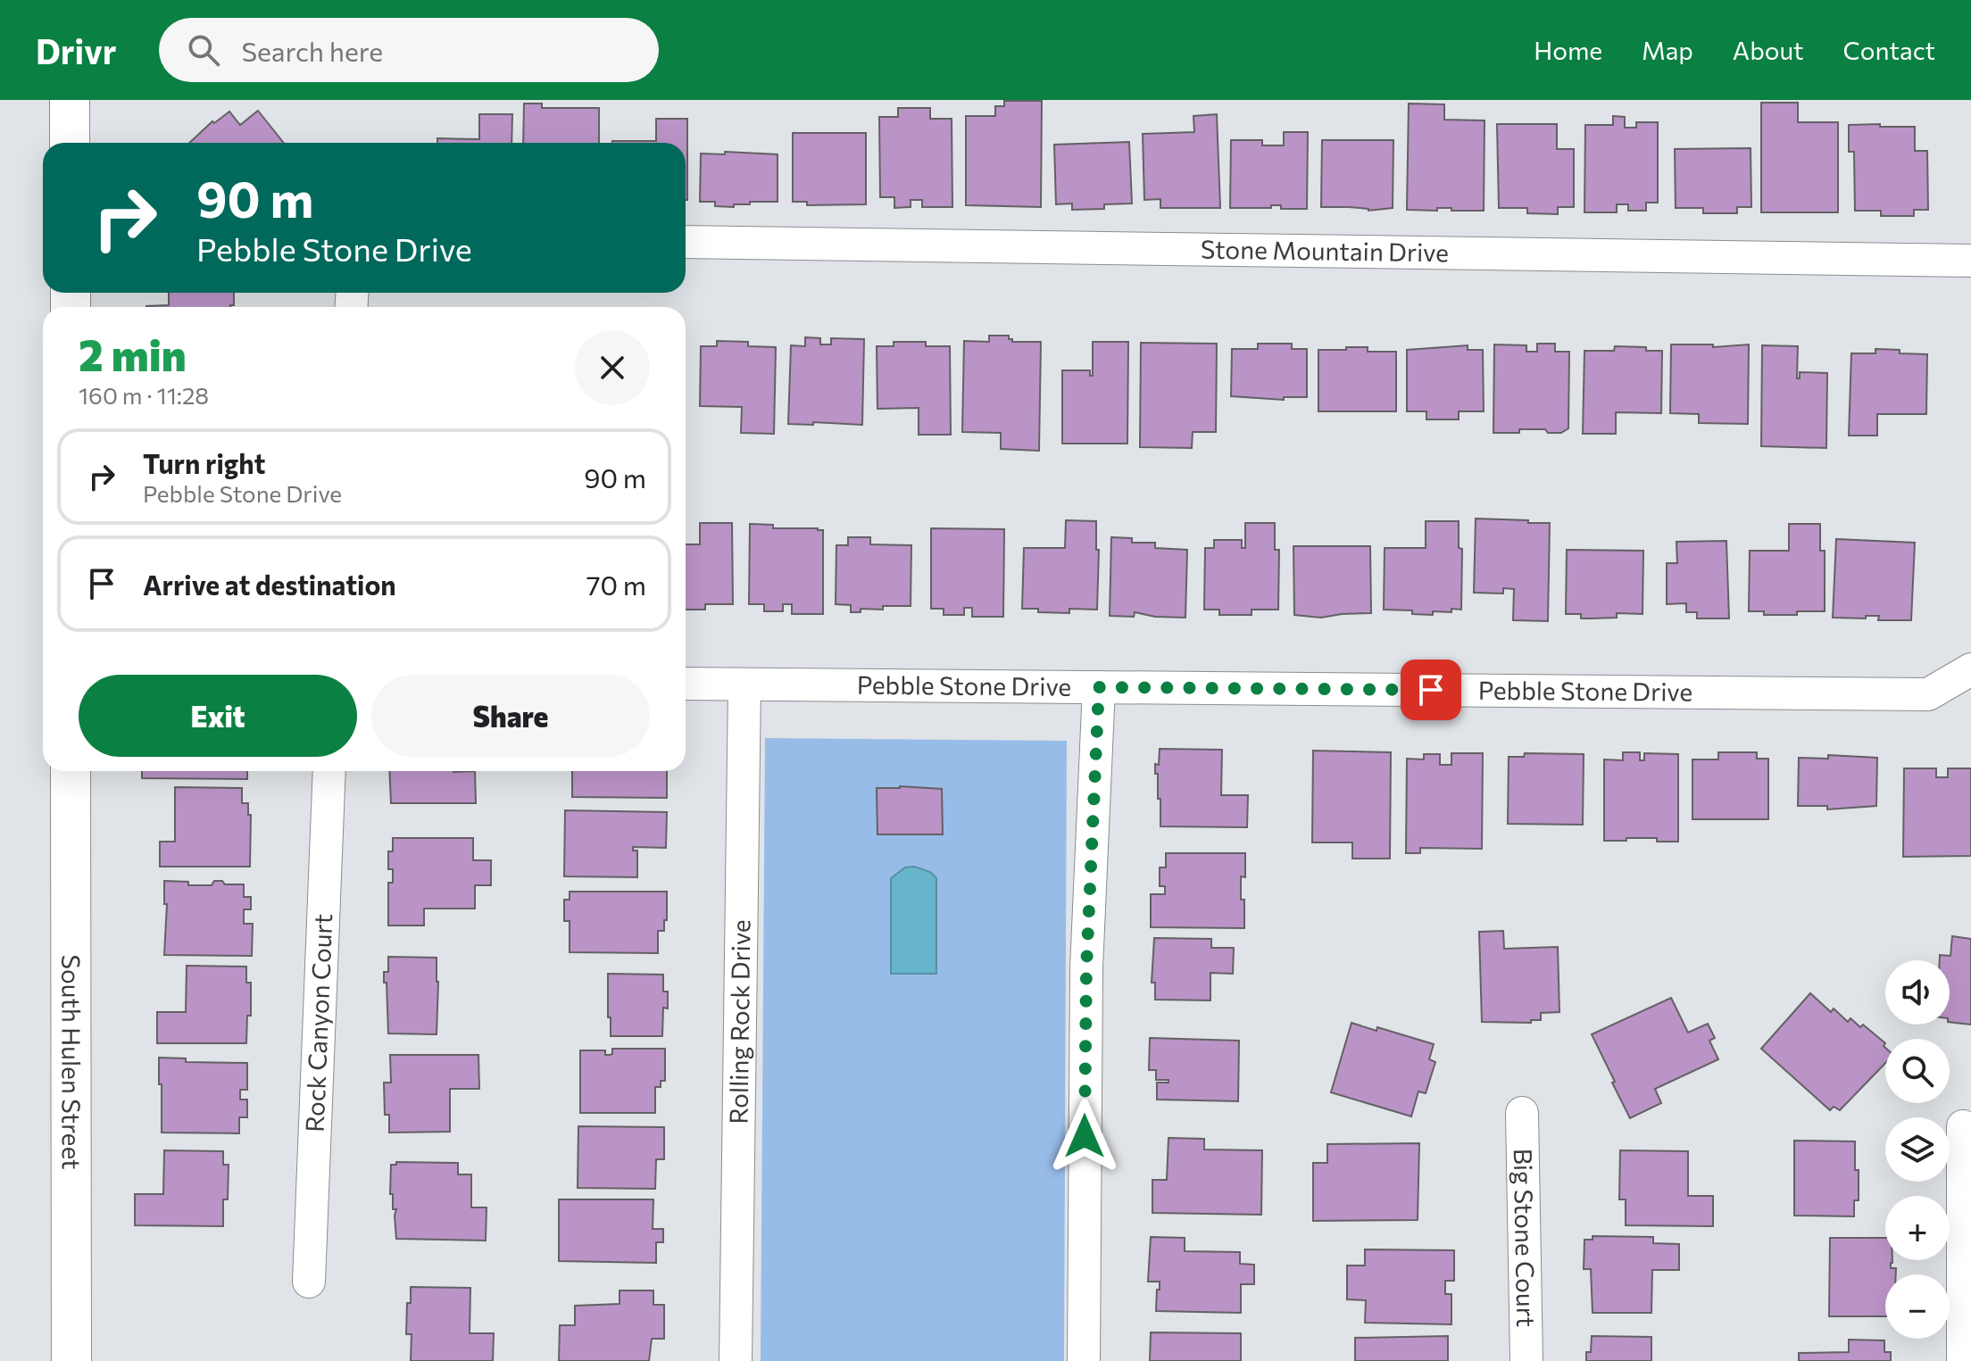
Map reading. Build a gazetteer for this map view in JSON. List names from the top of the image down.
{
  "streets": {
    "main road": ["South Hulen Street"],
    "street": [
      "Stone Mountain Drive",
      "Pebble Stone Drive",
      "Rock Canyon Court",
      "Rolling Rock Drive",
      "Big Stone Court"
    ]
  },
  "crossings": [
    ["Pebble Stone Drive", "Rolling Rock Drive"]
  ],
  "page": {
    "header": "Drivr",
    "search": "Search here",
    "nav": [
      "Home",
      "Map",
      "About",
      "Contact"
    ],
    "turn": ["90 m", "Pebble Stone Drive"],
    "heading": ["2 min", "160 m · 11:28"],
    "list": [
      {
        "name": "Turn right",
        "note": "Pebble Stone Drive",
        "value": "90 m"
      },
      {
        "name": "Arrive at destination",
        "value": "70 m"
      }
    ],
    "buttons": ["Exit", "Share"],
    "map_buttons": ["+", "−"]
  }
}
